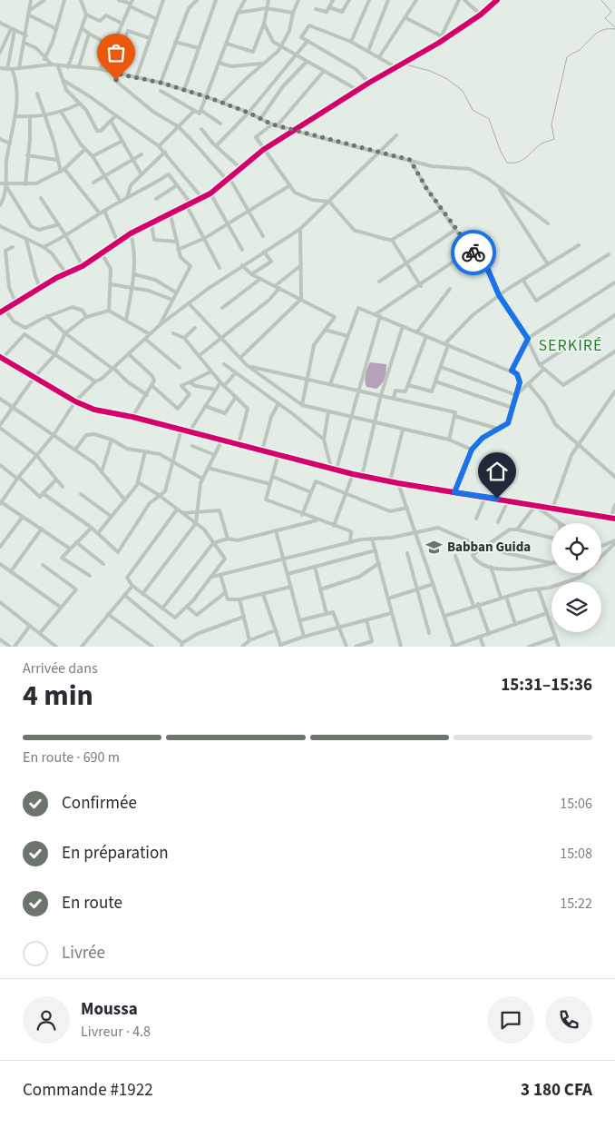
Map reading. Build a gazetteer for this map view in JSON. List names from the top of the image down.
{
  "districts": ["SERKIRÉ"],
  "places": {
    "school or university": ["Babban Guida"]
  },
  "page": {
    "heading": ["4 min", "Arrivée dans", "15:31–15:36"],
    "panel": [
      "Moussa",
      "Livreur · 4.8",
      "Commande #1922",
      "3 180 CFA"
    ],
    "bar": "En route · 690 m",
    "list": [
      ["Confirmée", "15:06"],
      ["En préparation", "15:08"],
      ["En route", "15:22"],
      "Livrée"
    ]
  }
}
